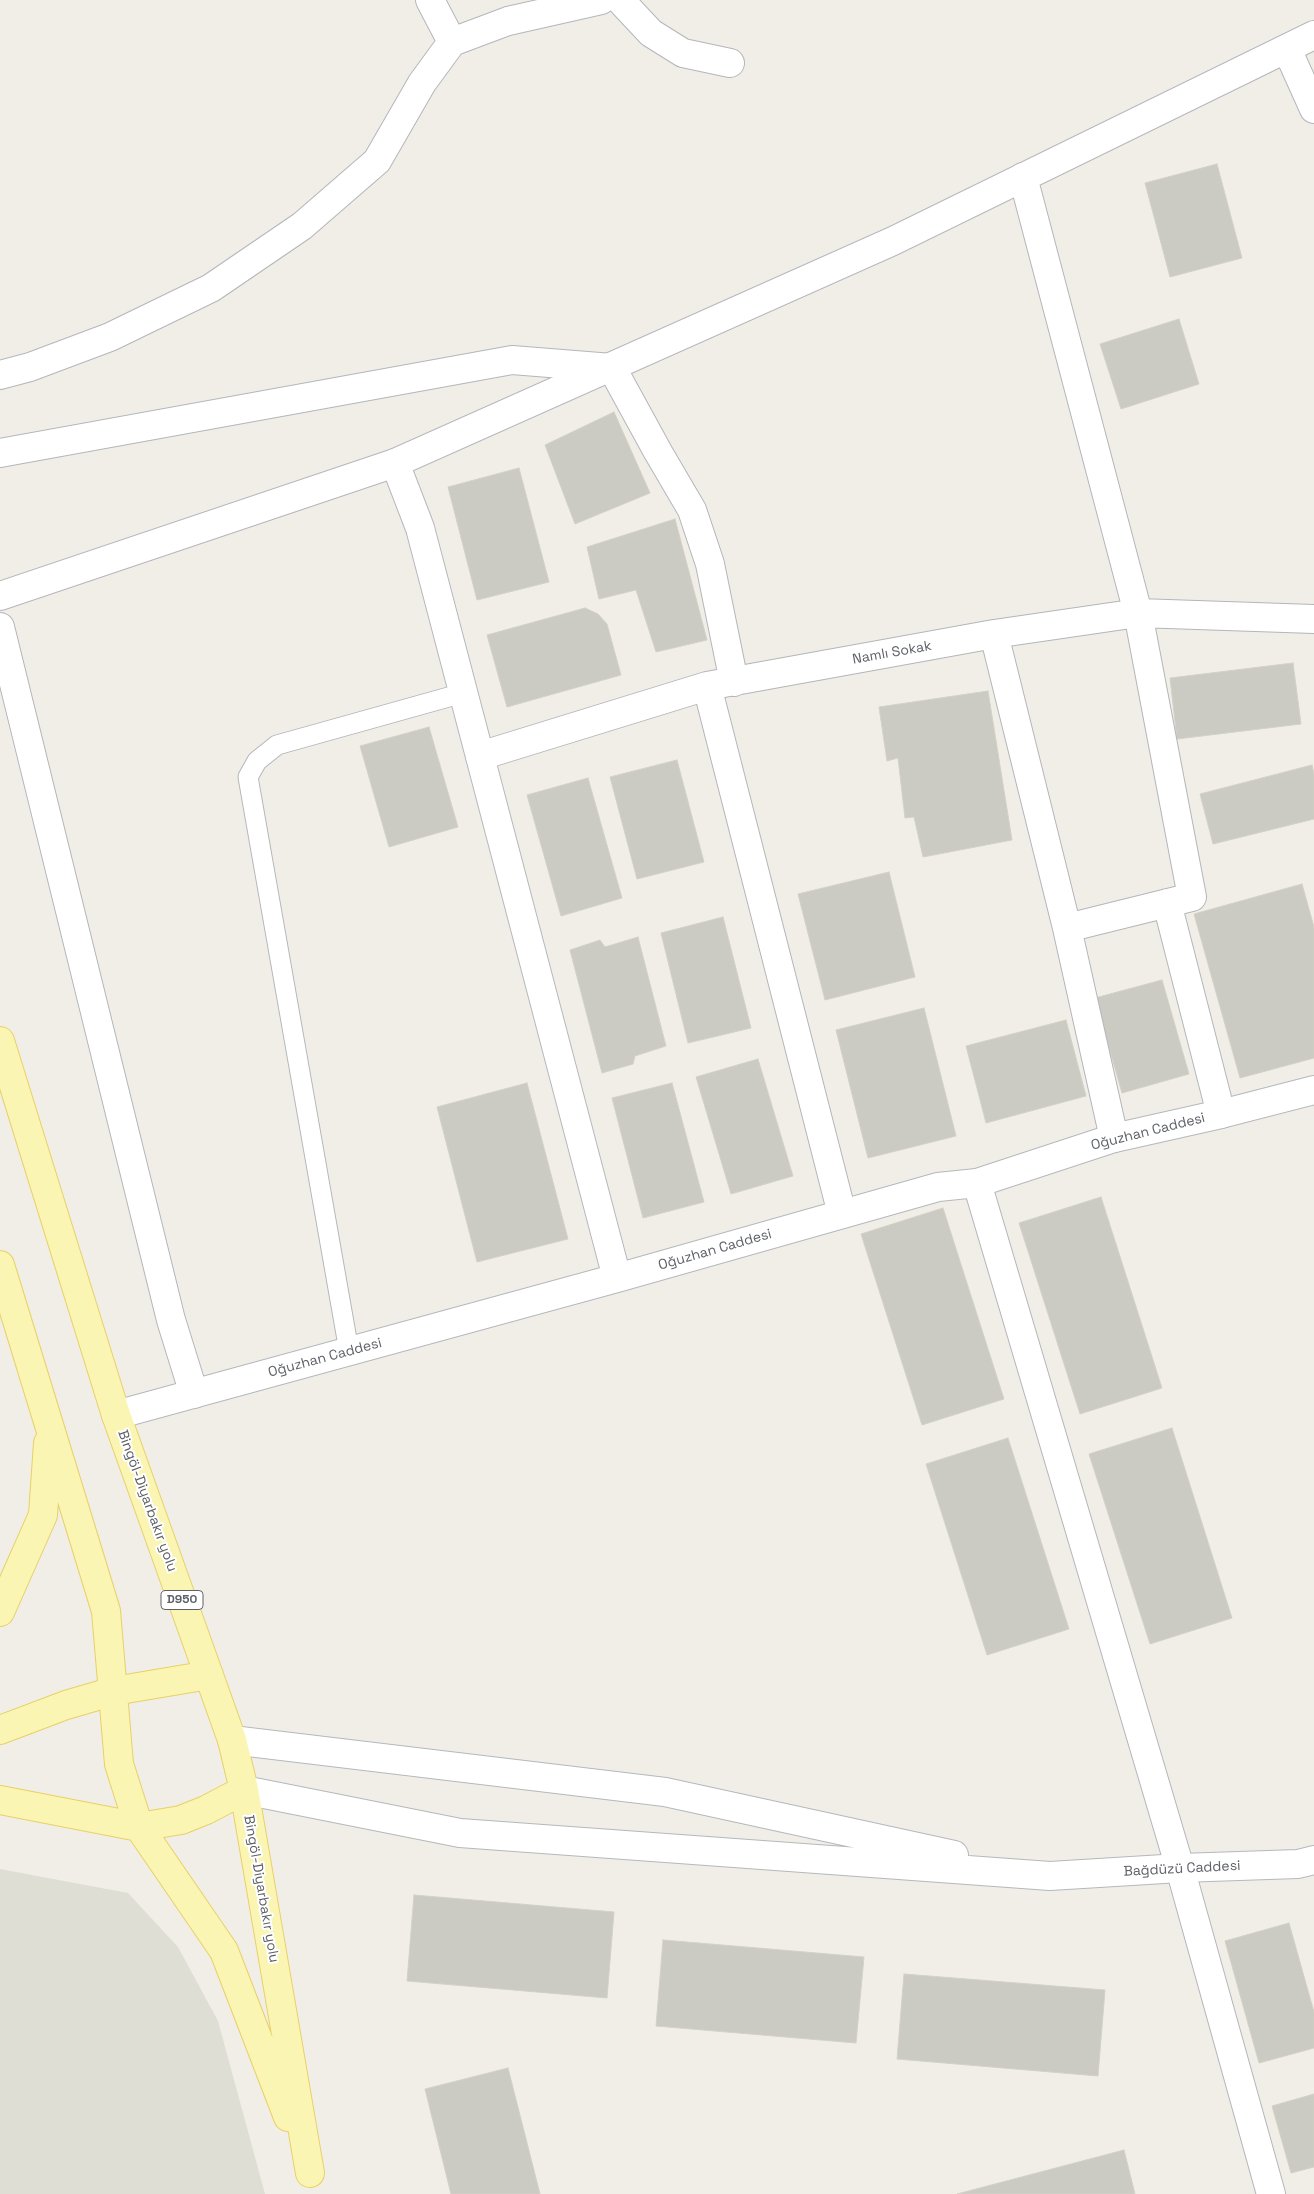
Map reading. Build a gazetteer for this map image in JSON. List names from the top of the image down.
{
  "streets": {
    "main road": ["Bingöl-Diyarbakır yolu", "D950"],
    "street": ["Namlı Sokak", "Oğuzhan Caddesi", "Bağdüzü Caddesi"]
  },
  "crossings": [
    ["Oğuzhan Caddesi", "Bingöl-Diyarbakır yolu"]
  ]
}
